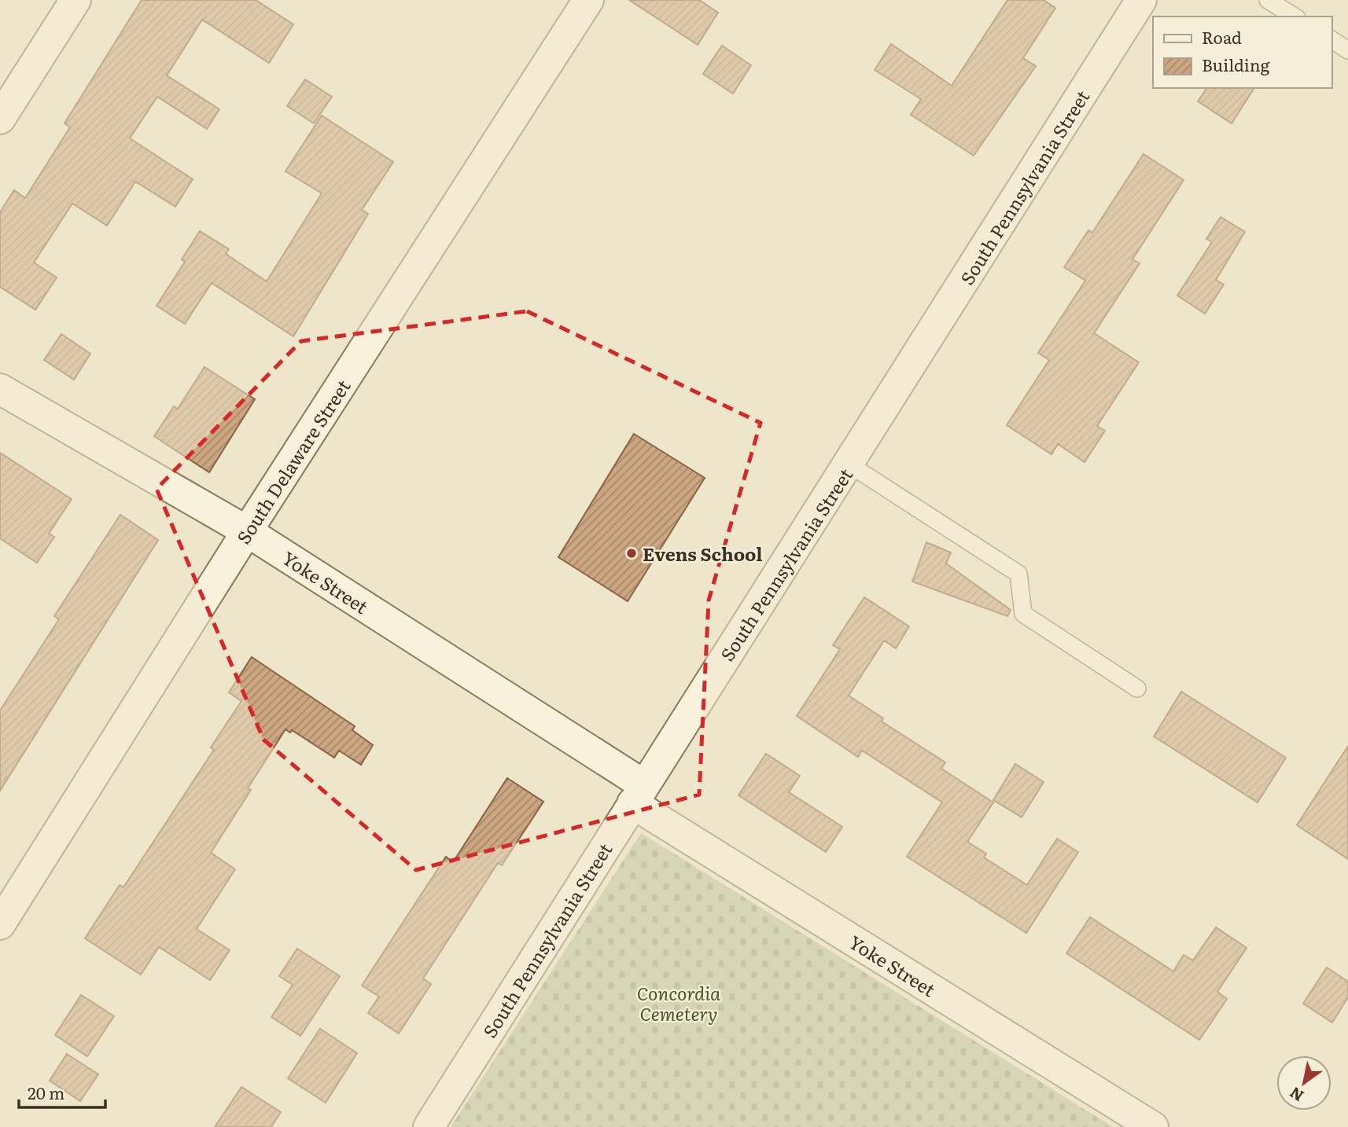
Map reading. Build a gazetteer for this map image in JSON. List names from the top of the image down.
{
  "streets": {
    "street": ["South Pennsylvania Street", "South Delaware Street", "Yoke Street"]
  },
  "crossings": [
    ["South Pennsylvania Street", "Yoke Street"],
    ["South Delaware Street", "Yoke Street"]
  ],
  "parks": ["Concordia Cemetery"],
  "places": ["Evens School"],
  "legend": ["Road", "Building"],
  "scale_bar": "20 m",
  "north": "bottom left"
}
